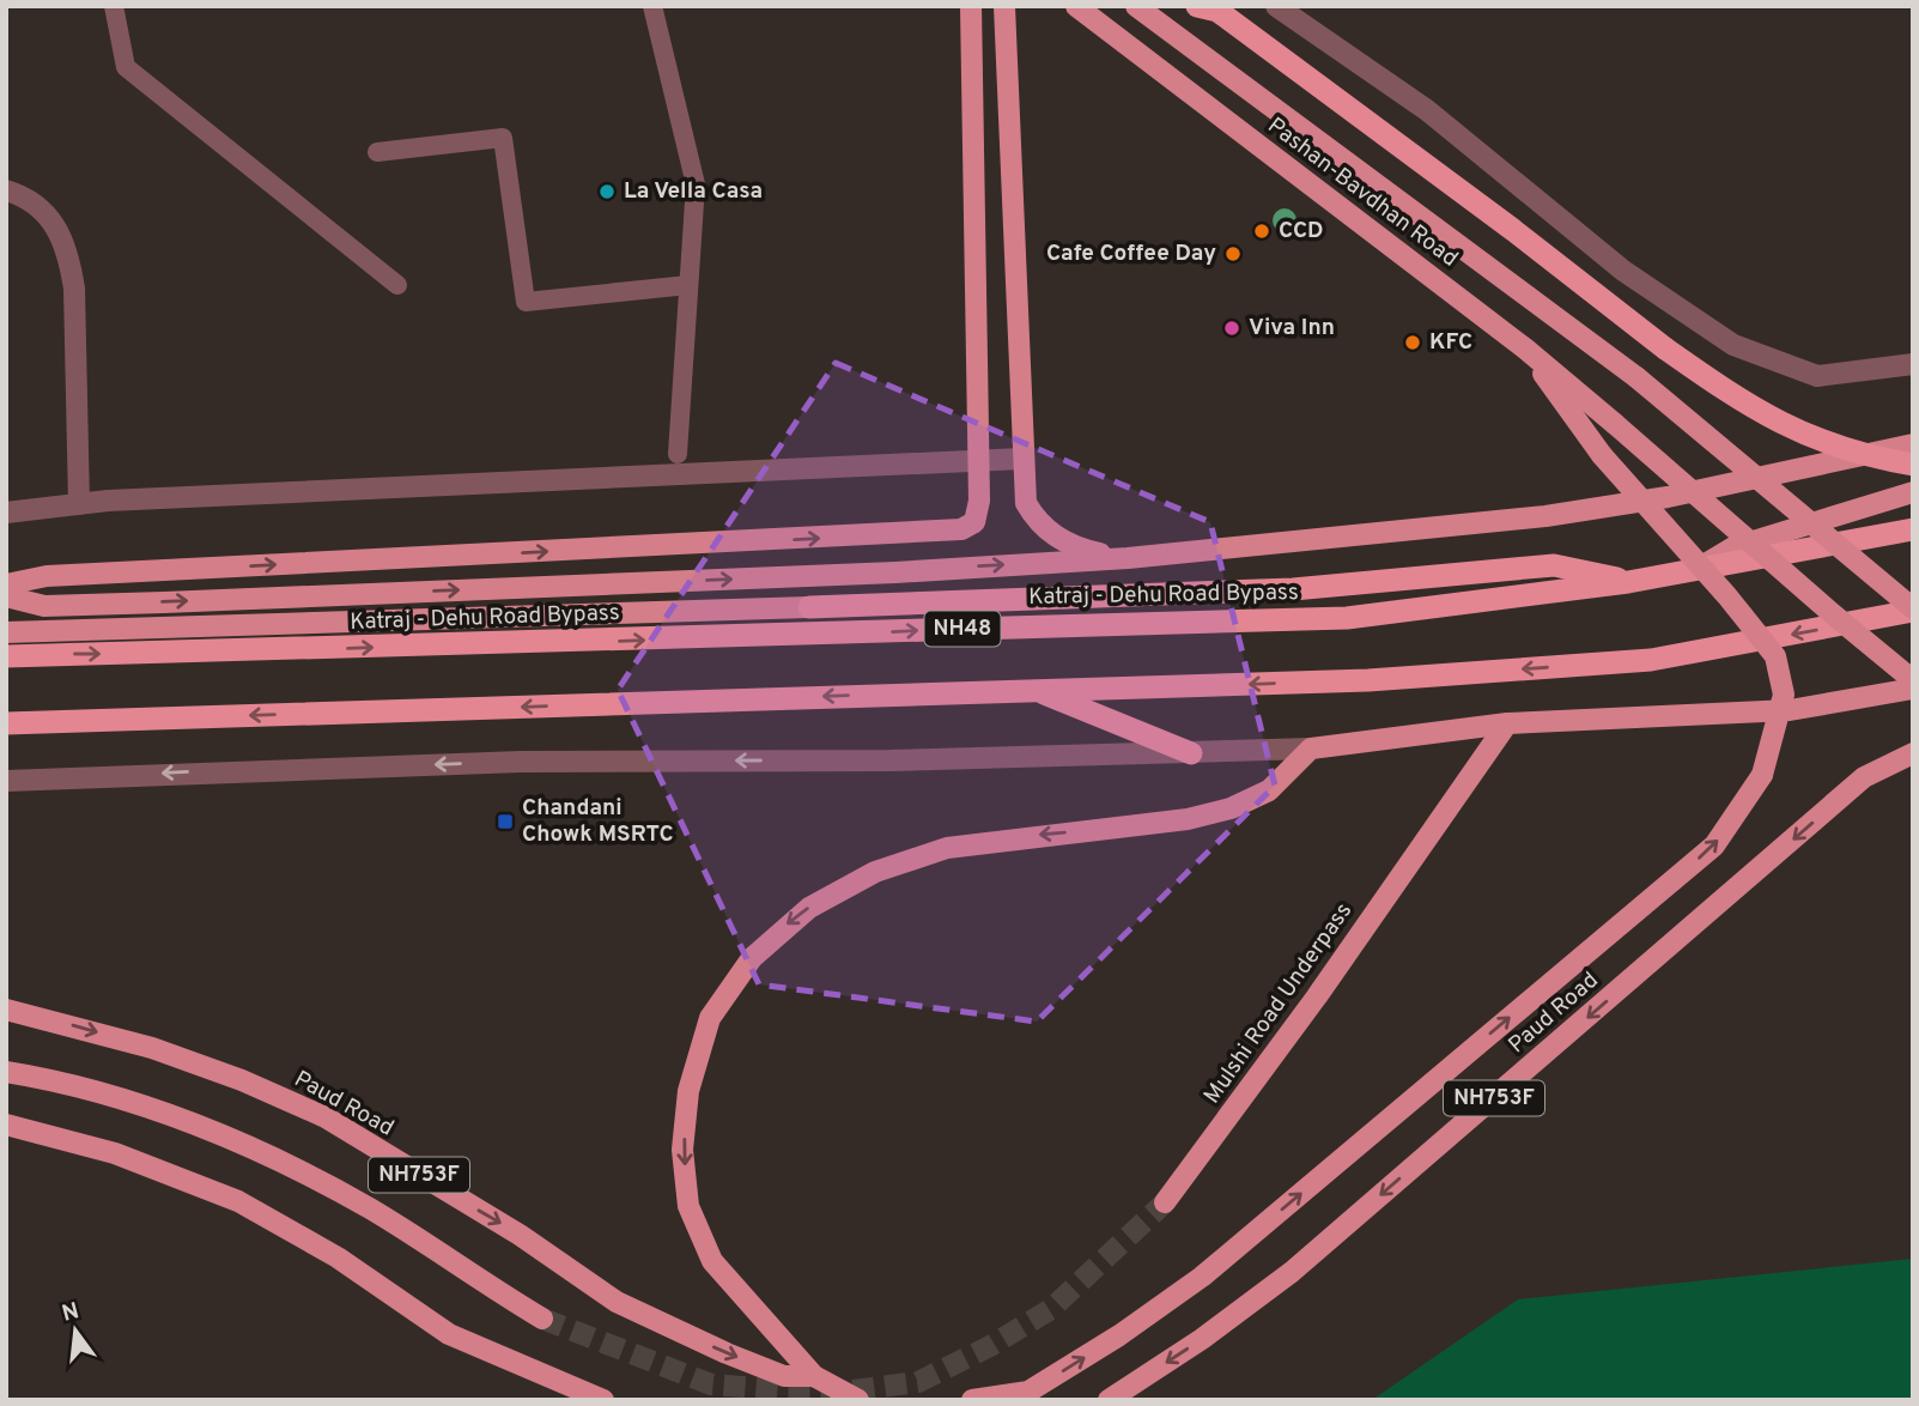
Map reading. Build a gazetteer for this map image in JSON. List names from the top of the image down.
{
  "streets": {
    "highway": ["Katraj - Dehu Road Bypass", "NH48"],
    "main road": [
      "Pashan-Bavdhan Road",
      "Mulshi Road Underpass",
      "Paud Road",
      "NH753F"
    ]
  },
  "places": {
    "other": [
      "La Vella Casa",
      "CCD",
      "Cafe Coffee Day",
      "Viva Inn",
      "KFC"
    ],
    "transit": ["Chandani Chowk MSRTC"]
  },
  "north": "top"
}
